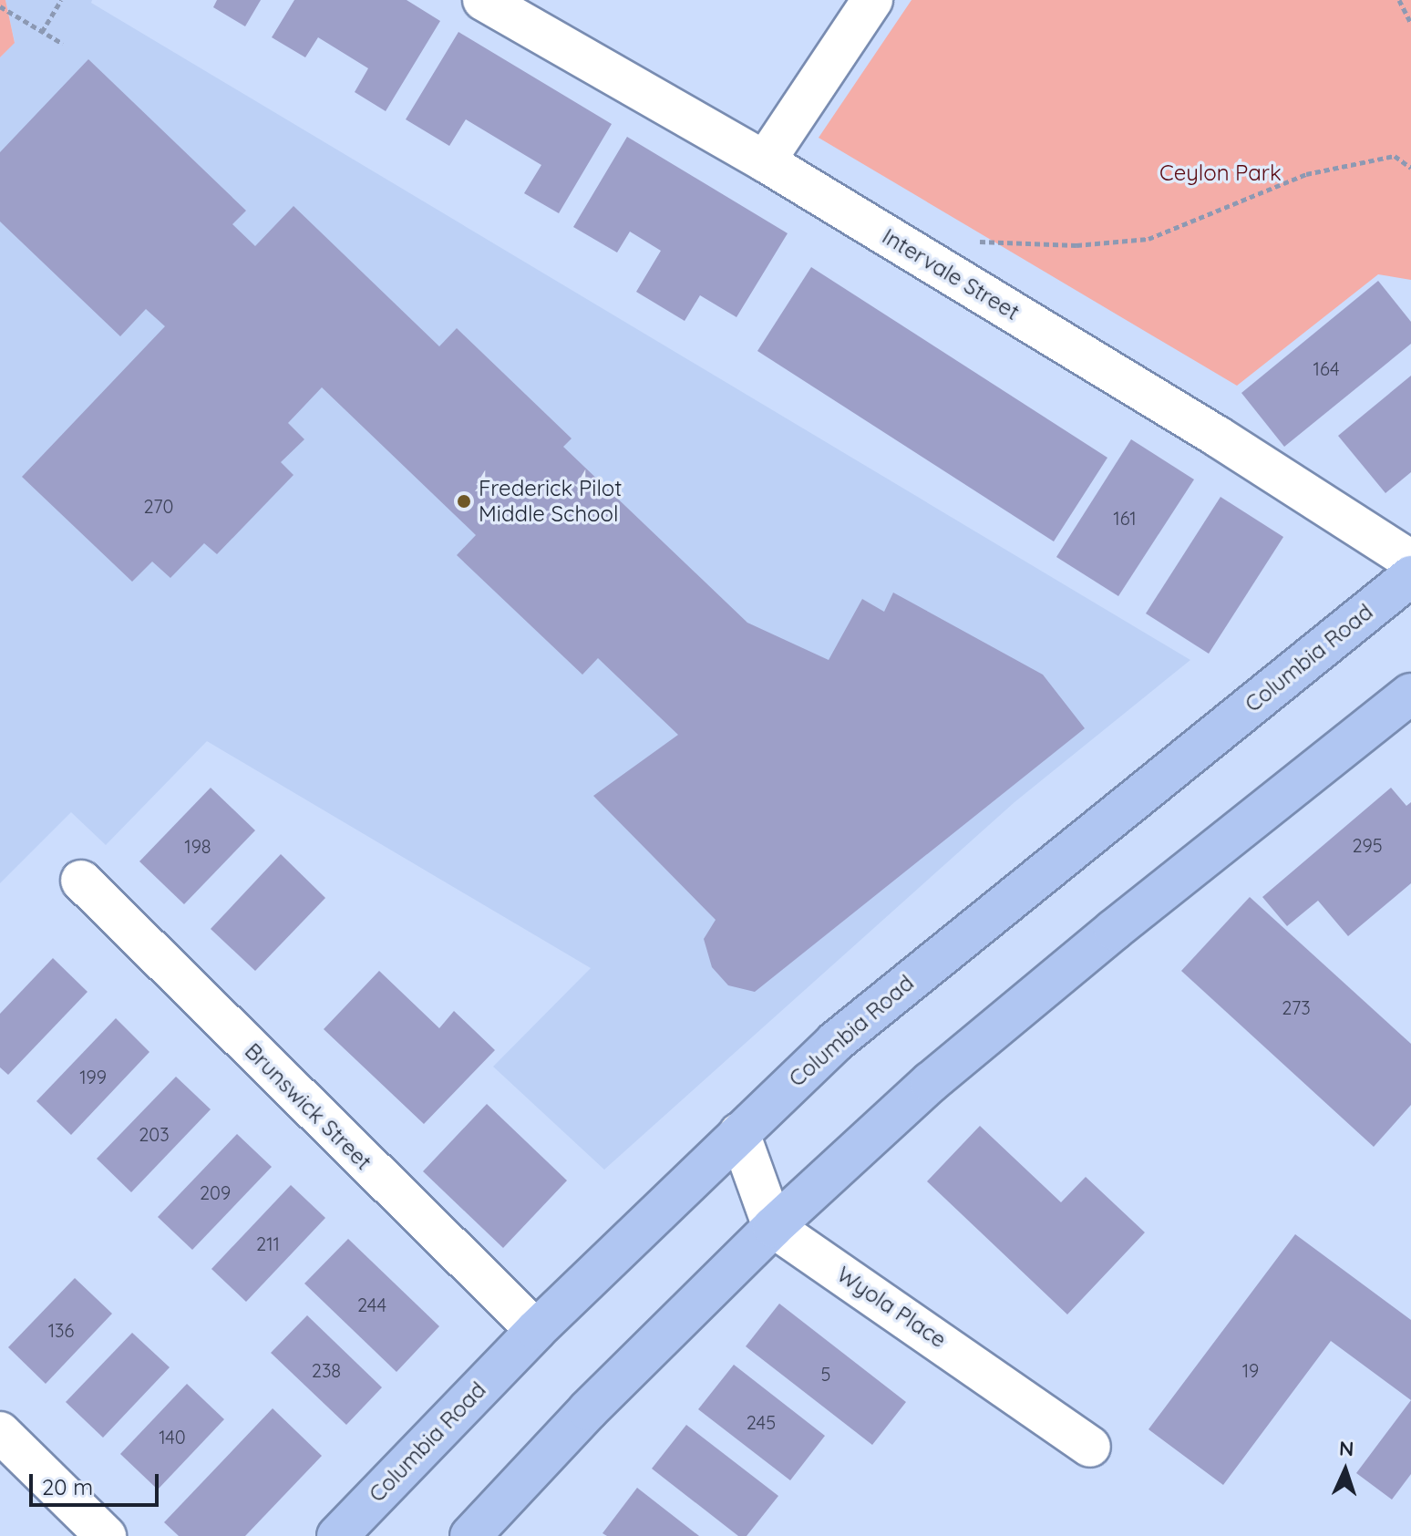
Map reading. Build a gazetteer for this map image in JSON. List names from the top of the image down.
{
  "streets": {
    "main road": ["Columbia Road"],
    "street": ["Intervale Street", "Brunswick Street", "Wyola Place"]
  },
  "crossings": [
    ["Columbia Road", "Brunswick Street"]
  ],
  "parks": ["Ceylon Park"],
  "places": ["Frederick Pilot Middle School"],
  "house_numbers": [
    "164",
    "270",
    "161",
    "295",
    "198",
    "273",
    "199",
    "203",
    "209",
    "211",
    "244",
    "136",
    "238",
    "19",
    "5",
    "245",
    "140"
  ],
  "scale_bar": "20 m",
  "north": "top"
}
